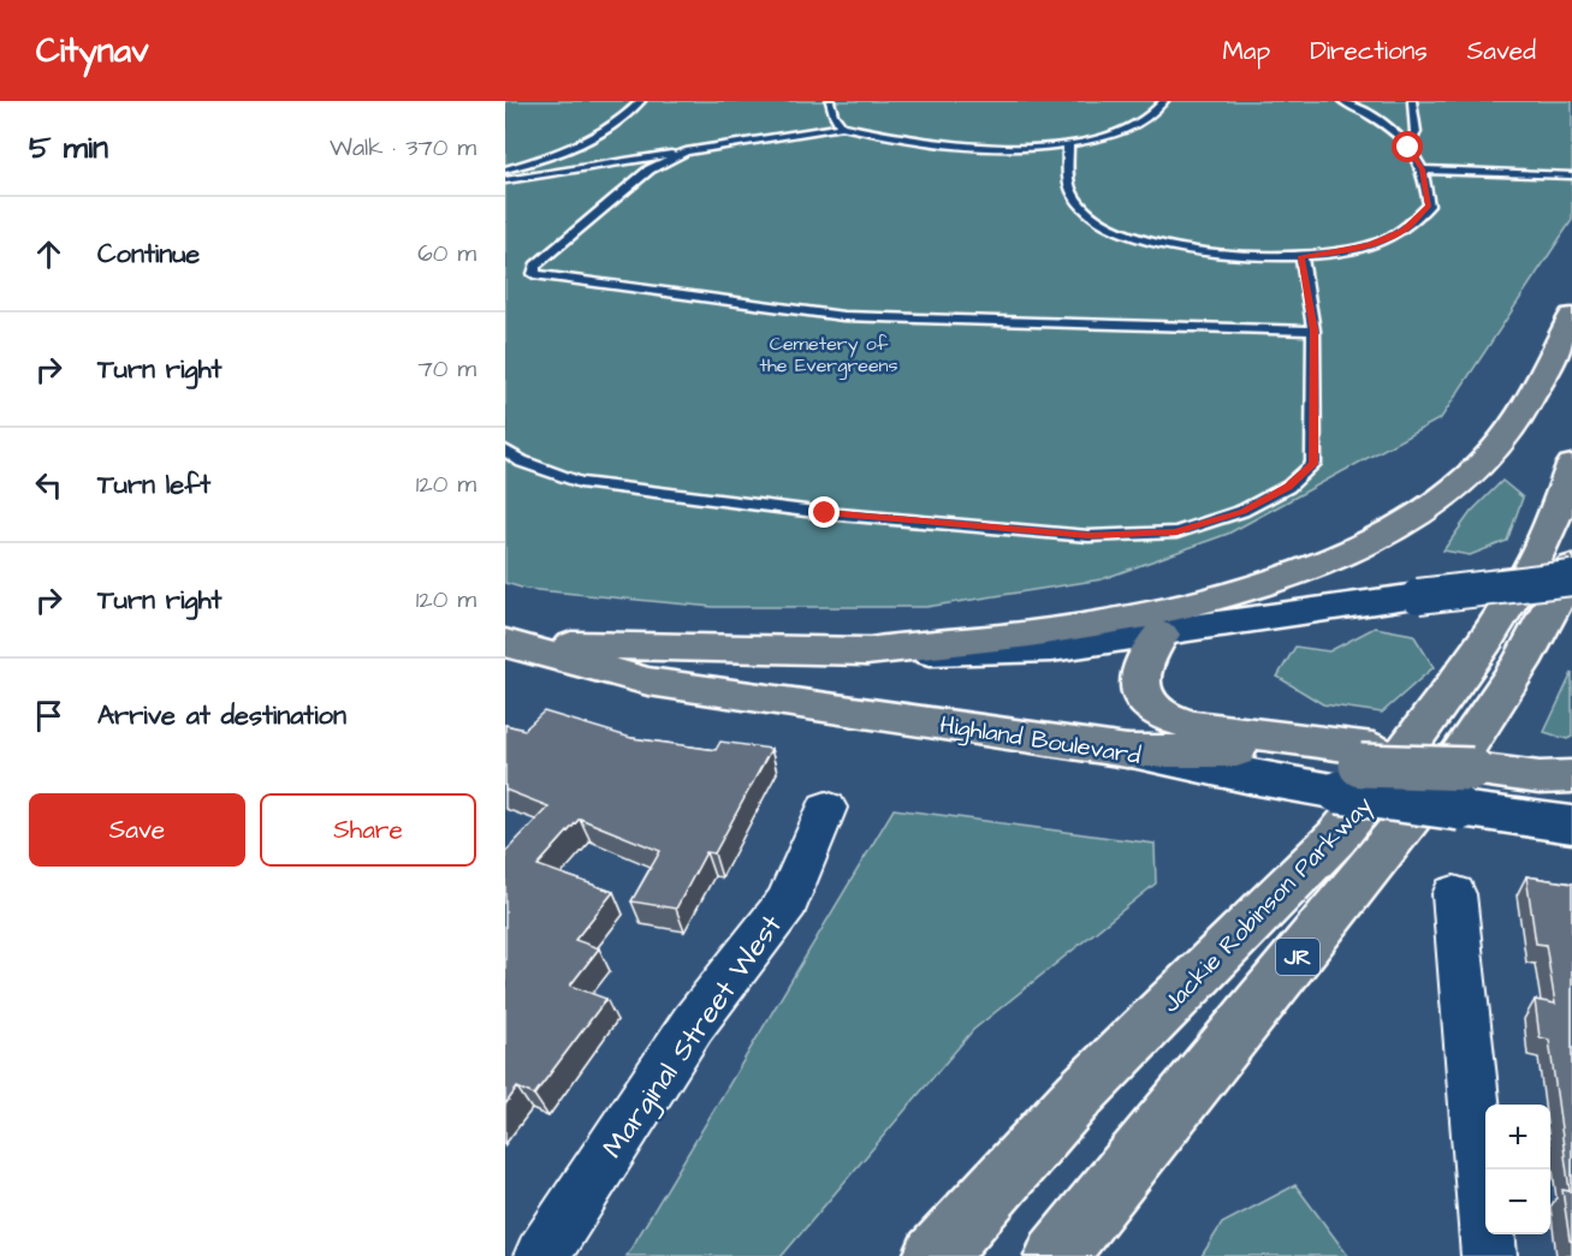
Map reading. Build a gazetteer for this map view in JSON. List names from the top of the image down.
{
  "streets": {
    "main road": ["Highland Boulevard", "Jackie Robinson Parkway", "JR"],
    "street": ["Marginal Street West"]
  },
  "parks": ["Cemetery of the Evergreens"],
  "page": {
    "header": "Citynav",
    "nav": ["Map", "Directions", "Saved"],
    "heading": ["5 min", "Walk · 370 m"],
    "list": [
      ["Continue", "60 m"],
      ["Turn right", "70 m"],
      ["Turn left", "120 m"],
      ["Turn right", "120 m"],
      "Arrive at destination"
    ],
    "buttons": ["Save", "Share"],
    "map_buttons": ["+", "−"]
  }
}
